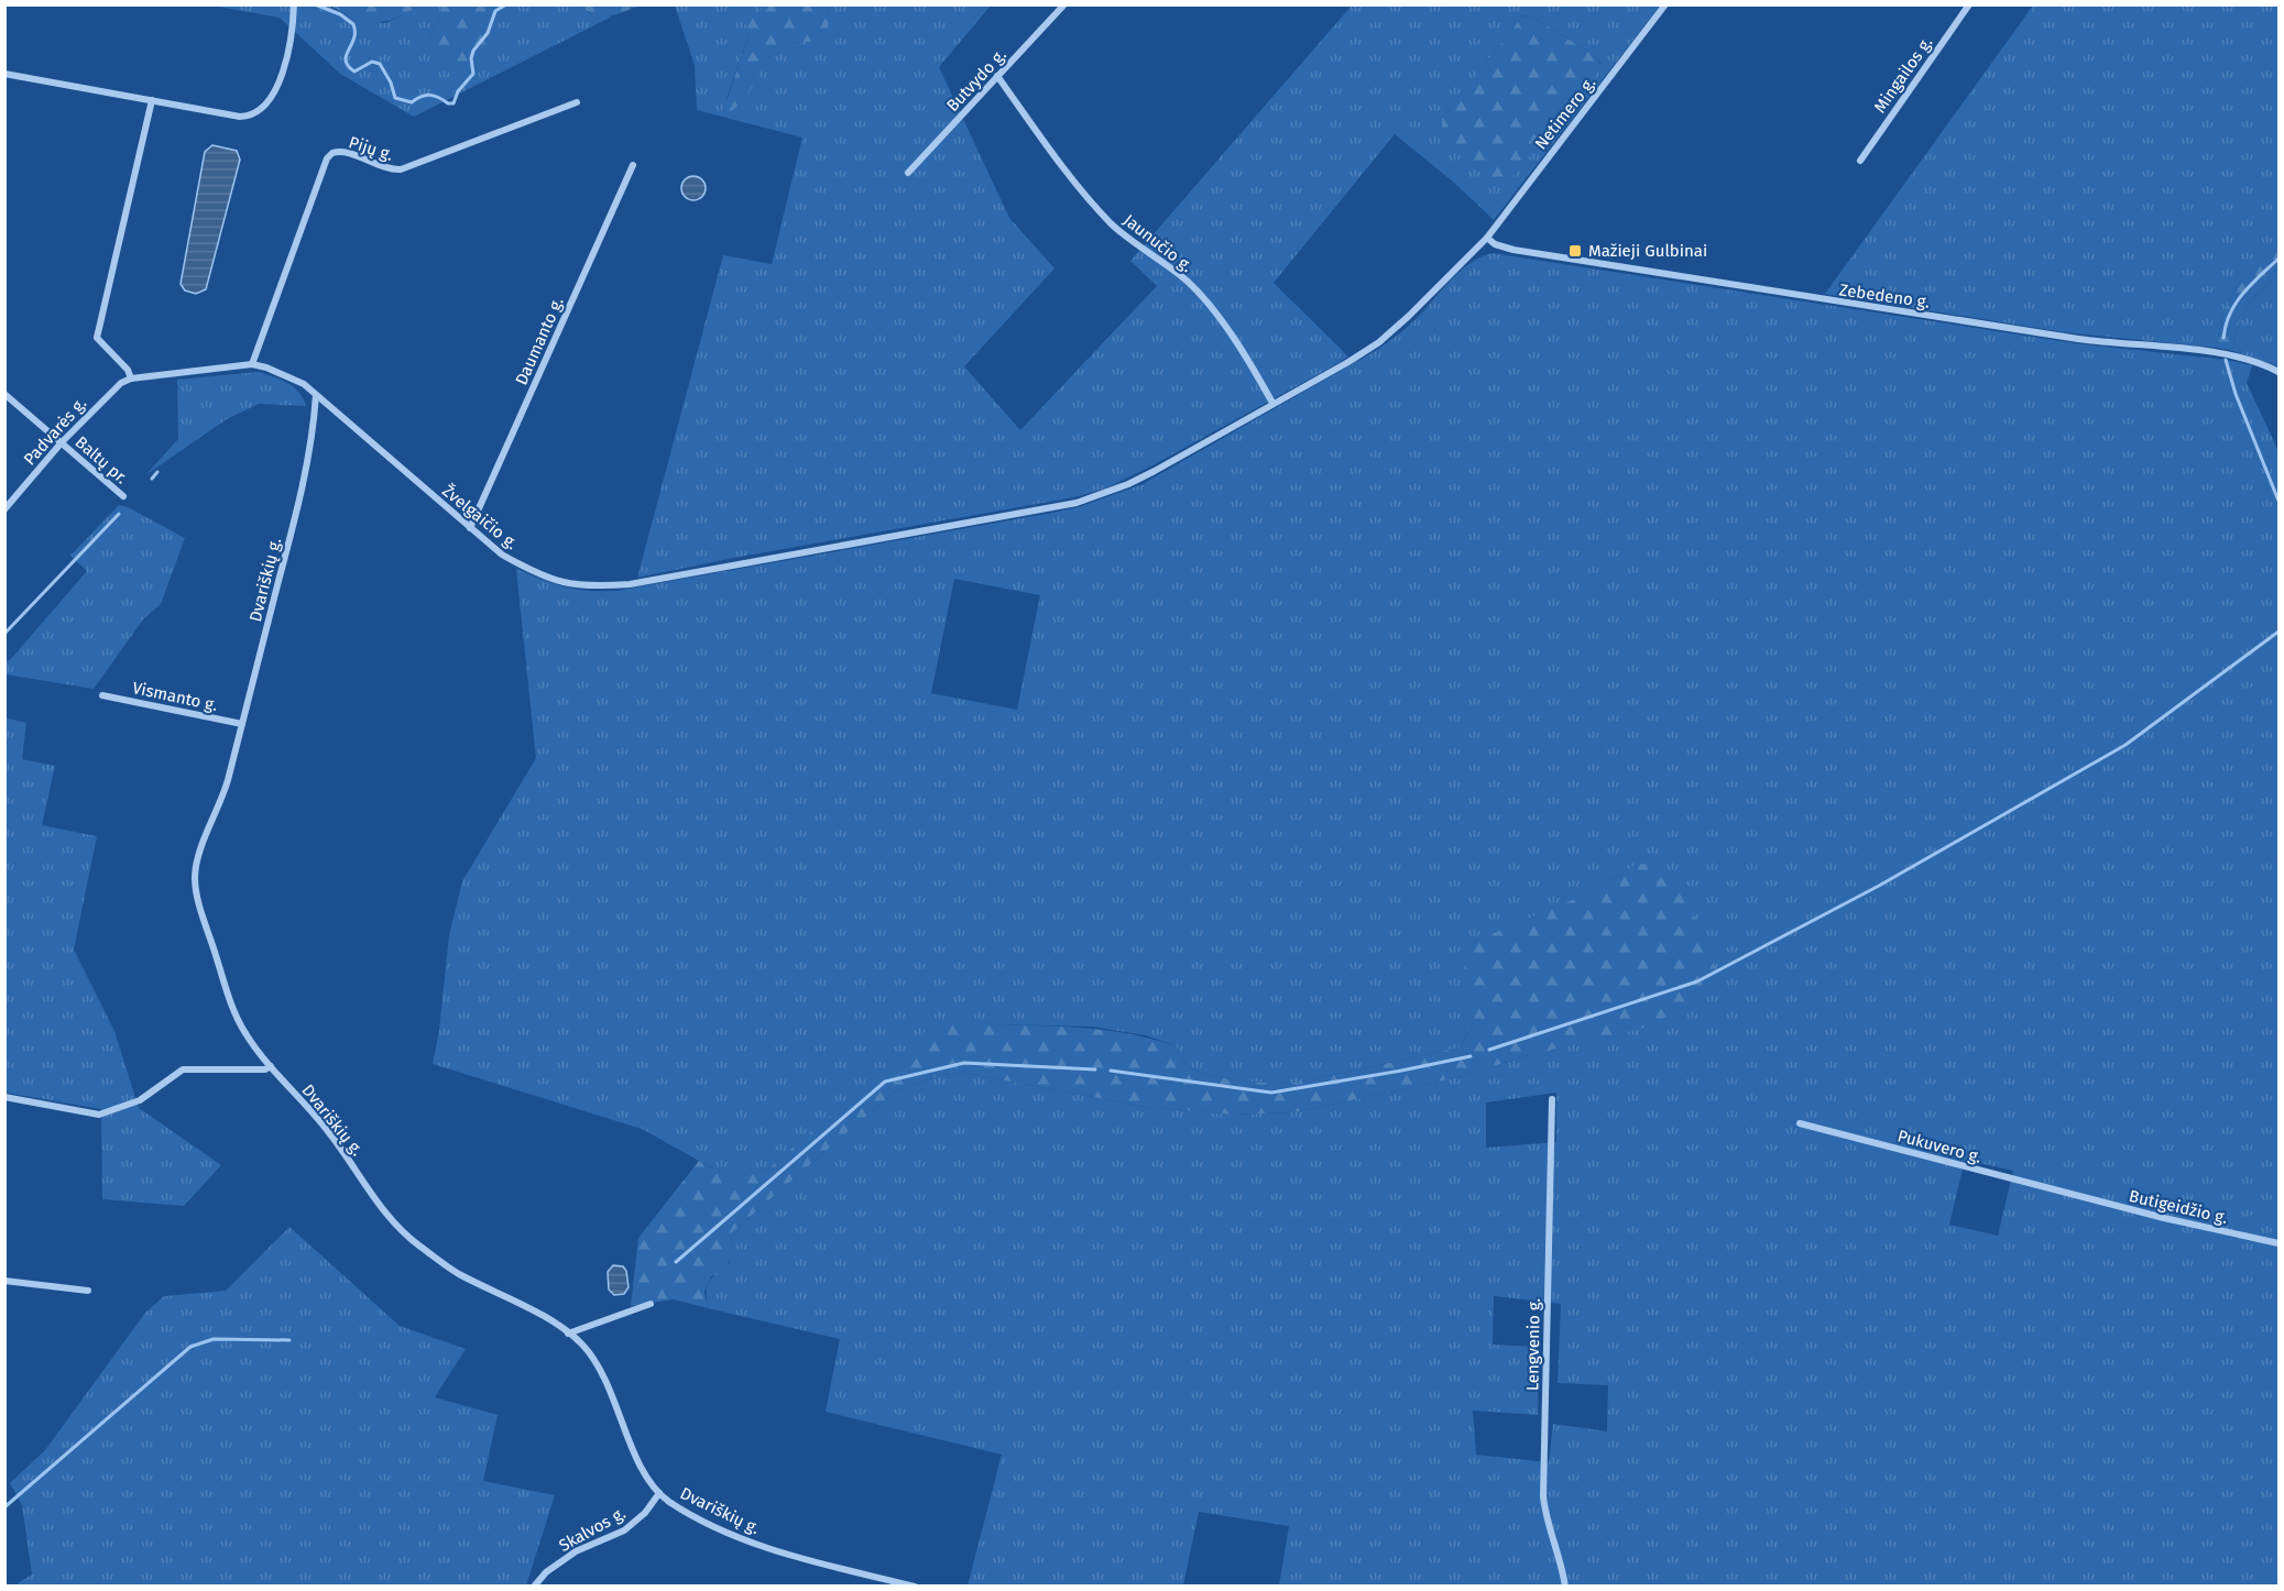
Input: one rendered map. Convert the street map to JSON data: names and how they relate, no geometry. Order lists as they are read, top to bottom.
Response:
{
  "streets": {
    "street": [
      "Mingailos g.",
      "Butvydo g.",
      "Netimero g.",
      "Pijų g.",
      "Jaunučio g.",
      "Zebedeno g.",
      "Daumanto g.",
      "Padvarės g.",
      "Baltų pr.",
      "Žvelgaičio g.",
      "Dvariškių g.",
      "Vismanto g.",
      "Pukuvero g.",
      "Butigeidžio g.",
      "Lengvenio g.",
      "Skalvos g."
    ]
  },
  "crossings": [
    ["Butvydo g.", "Jaunučio g."],
    ["Netimero g.", "Jaunučio g."],
    ["Netimero g.", "Zebedeno g."],
    ["Netimero g.", "Žvelgaičio g."],
    ["Pijų g.", "Žvelgaičio g."],
    ["Jaunučio g.", "Žvelgaičio g."],
    ["Daumanto g.", "Žvelgaičio g."],
    ["Padvarės g.", "Baltų pr."],
    ["Žvelgaičio g.", "Dvariškių g."],
    ["Dvariškių g.", "Vismanto g."],
    ["Dvariškių g.", "Skalvos g."],
    ["Pukuvero g.", "Butigeidžio g."]
  ],
  "places": {
    "transit": ["Mažieji Gulbinai"]
  }
}
